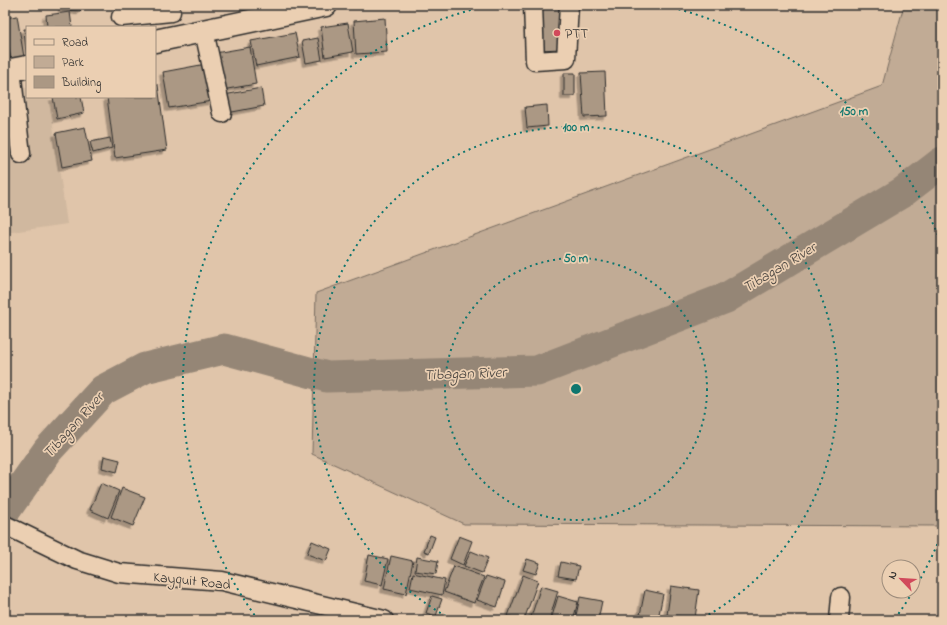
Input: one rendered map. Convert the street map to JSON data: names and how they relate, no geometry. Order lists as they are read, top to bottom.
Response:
{
  "streets": {
    "street": ["Kayquit Road"]
  },
  "water": ["Tibagan River"],
  "places": ["PTT"],
  "legend": ["Road", "Park", "Building"],
  "north": "top left",
  "rings": ["150 m", "100 m", "50 m"]
}
